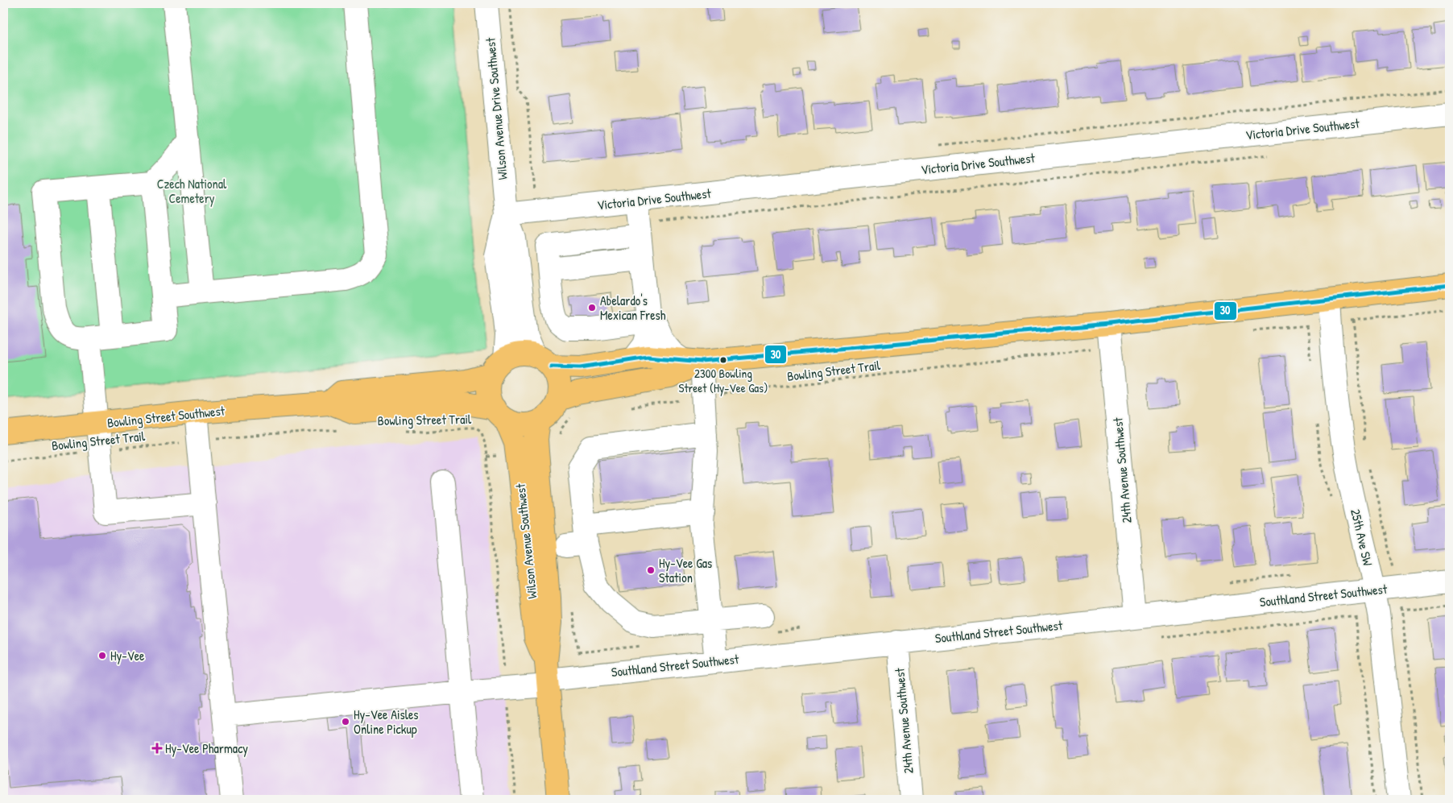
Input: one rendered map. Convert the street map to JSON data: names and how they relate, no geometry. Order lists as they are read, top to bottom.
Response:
{
  "streets": {
    "main road": ["Bowling Street Southwest", "Wilson Avenue Southwest"],
    "street": [
      "Wilson Avenue Drive Southwest",
      "Victoria Drive Southwest",
      "24th Avenue Southwest",
      "25th Ave SW",
      "Southland Street Southwest"
    ],
    "path": ["Bowling Street Trail"]
  },
  "crossings": [
    ["Wilson Avenue Drive Southwest", "Victoria Drive Southwest"],
    ["Wilson Avenue Drive Southwest", "Bowling Street Southwest"],
    ["Wilson Avenue Drive Southwest", "Wilson Avenue Southwest"],
    ["Bowling Street Trail", "Southland Street Southwest"],
    ["Bowling Street Southwest", "Wilson Avenue Southwest"],
    ["24th Avenue Southwest", "Southland Street Southwest"],
    ["25th Ave SW", "Southland Street Southwest"],
    ["Wilson Avenue Southwest", "Southland Street Southwest"]
  ],
  "parks": ["Czech National Cemetery"],
  "places": {
    "other": [
      "Abelardo's Mexican Fresh",
      "2300 Bowling Street (Hy-Vee Gas)",
      "Hy-Vee Gas Station",
      "Hy-Vee",
      "Hy-Vee Aisles Online Pickup"
    ],
    "health": ["Hy-Vee Pharmacy"]
  },
  "lines": ["transit line 30"]
}
